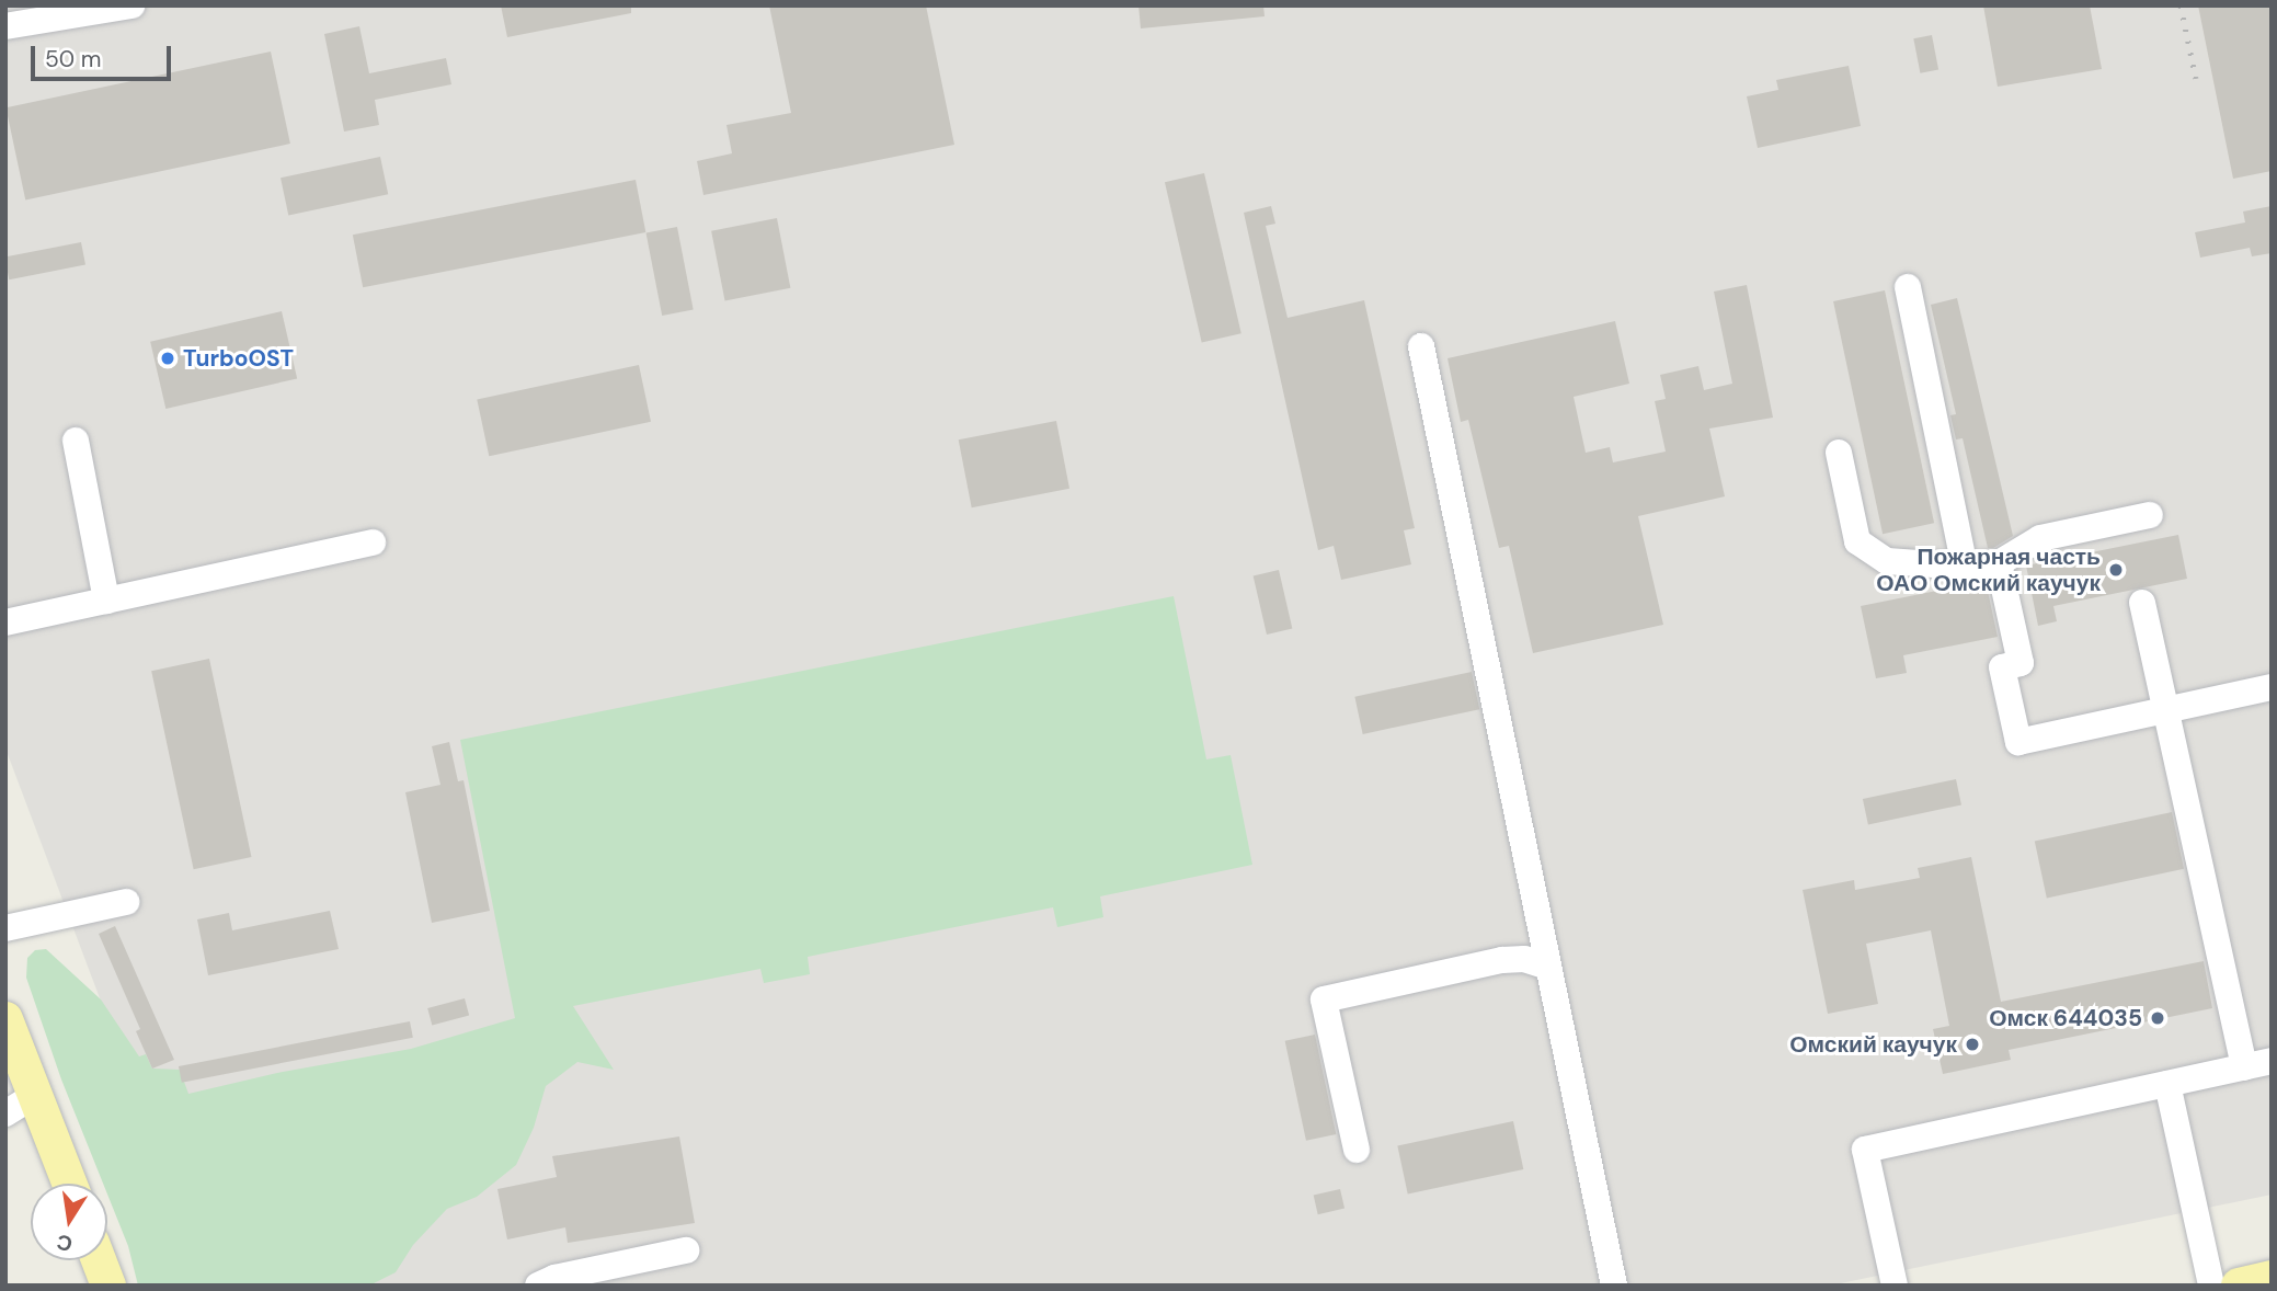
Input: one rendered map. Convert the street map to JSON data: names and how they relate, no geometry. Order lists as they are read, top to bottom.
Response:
{
  "places": [
    "TurboOST",
    "Пожарная часть ОАО Омский каучук",
    "Омск 644035",
    "Омский каучук"
  ],
  "scale_bar": "50 m",
  "north": "bottom"
}
